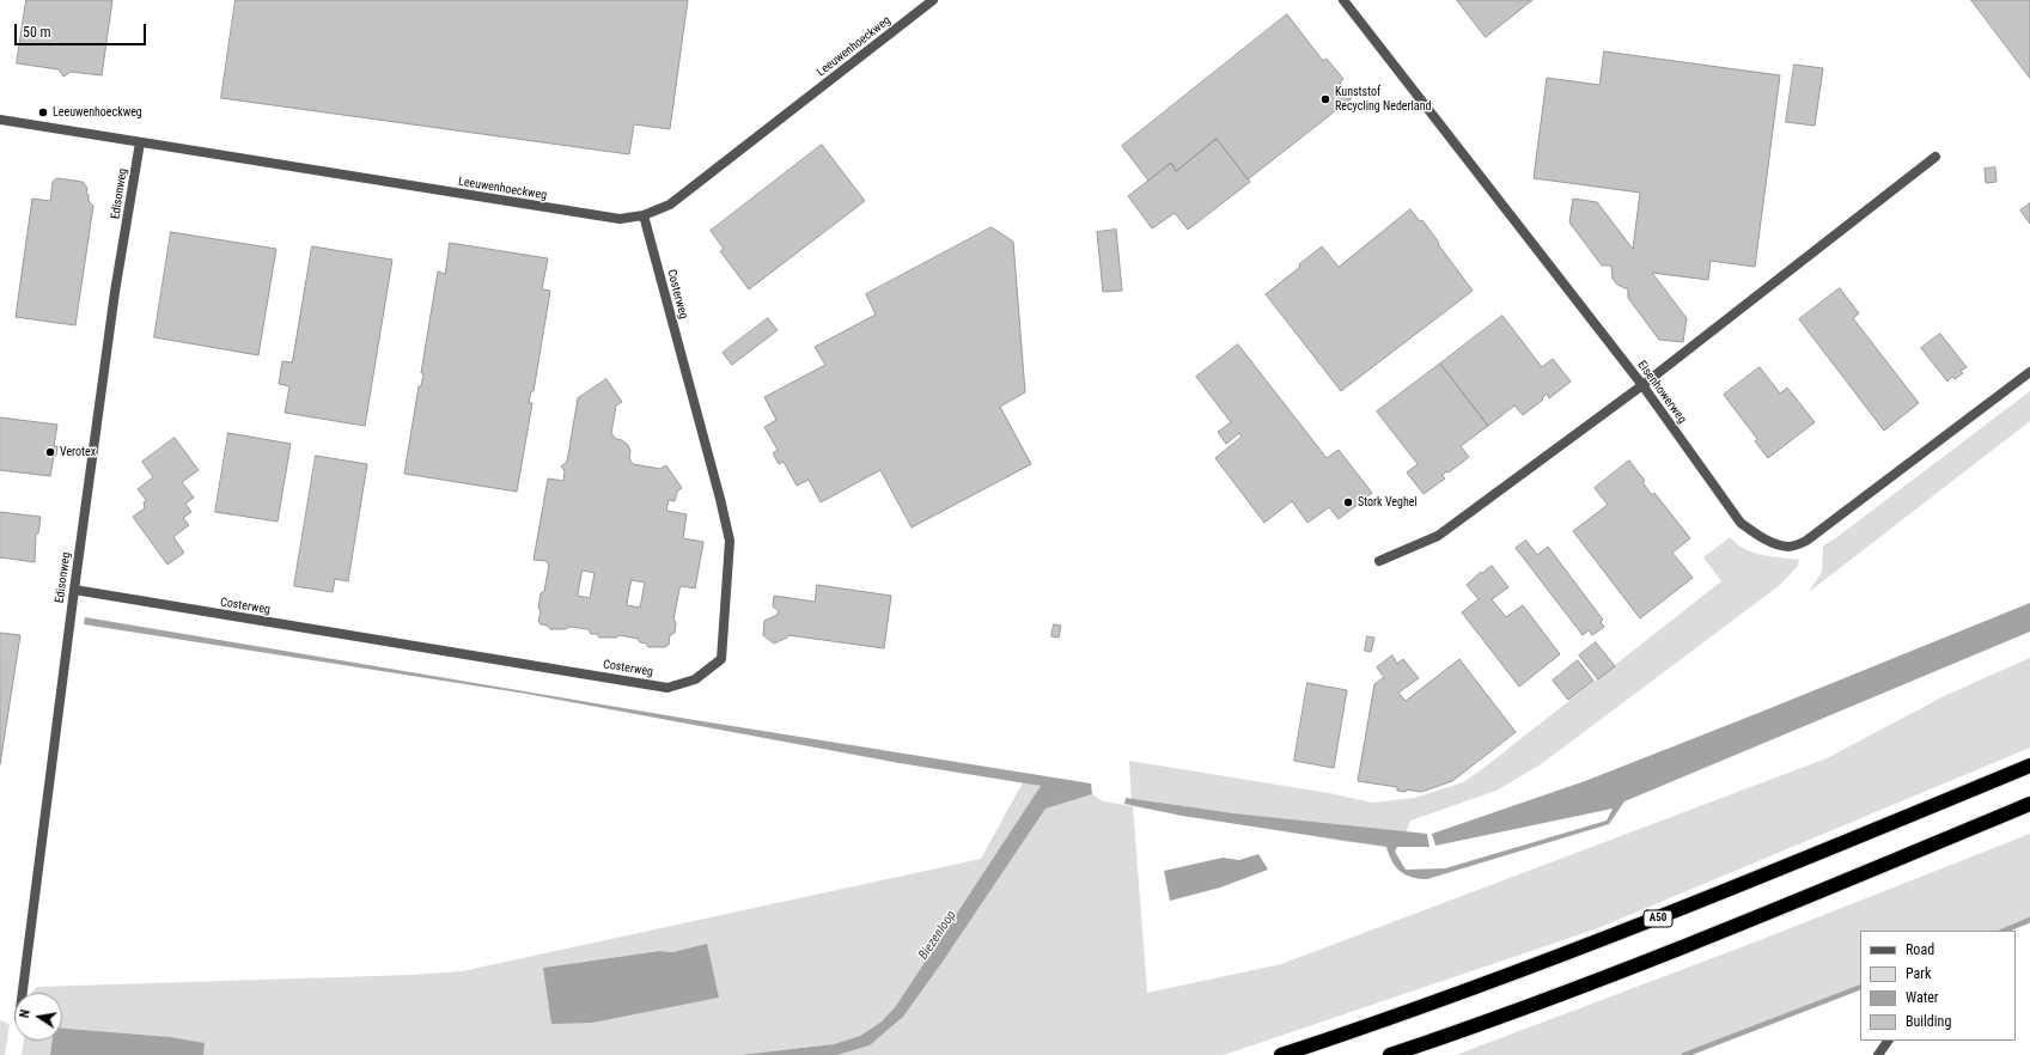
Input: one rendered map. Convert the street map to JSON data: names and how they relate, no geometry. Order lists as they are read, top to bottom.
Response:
{
  "streets": {
    "highway": ["A50"],
    "street": [
      "Leeuwenhoeckweg",
      "Edisonweg",
      "Costerweg",
      "Eisenhowerweg"
    ]
  },
  "crossings": [
    ["Leeuwenhoeckweg", "Edisonweg"],
    ["Leeuwenhoeckweg", "Costerweg"],
    ["Edisonweg", "Costerweg"]
  ],
  "water": ["Biezenloop"],
  "places": [
    "Kunststof Recycling Nederland",
    "Leeuwenhoeckweg",
    "Verotex",
    "Stork Veghel"
  ],
  "legend": [
    "Road",
    "Park",
    "Water",
    "Building"
  ],
  "scale_bar": "50 m",
  "north": "left"
}
